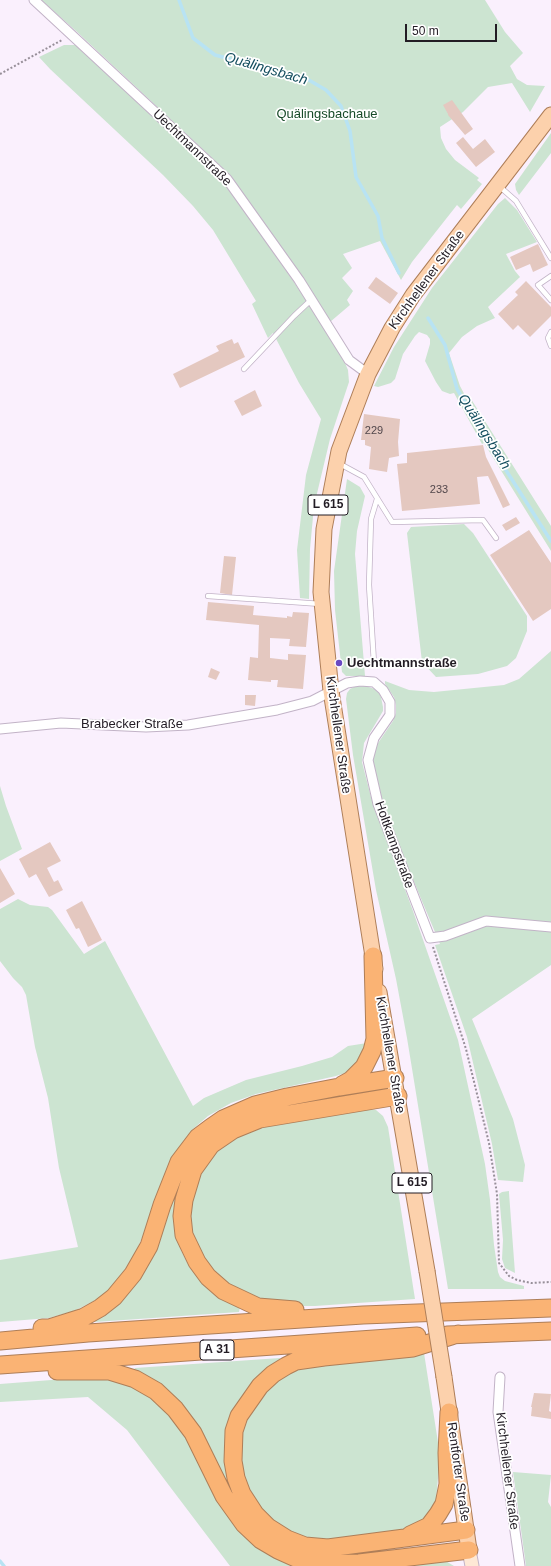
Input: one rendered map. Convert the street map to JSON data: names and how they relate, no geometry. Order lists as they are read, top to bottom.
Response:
{
  "streets": {
    "highway": ["A 31"],
    "main road": ["Kirchhellener Straße", "L 615", "Rentforter Straße"],
    "street": ["Uechtmannstraße", "Brabecker Straße", "Holtkampstraße"]
  },
  "crossings": [
    ["Uechtmannstraße", "Kirchhellener Straße"],
    ["Kirchhellener Straße", "Brabecker Straße"],
    ["Kirchhellener Straße", "Holtkampstraße"],
    ["Kirchhellener Straße", "Rentforter Straße"],
    ["Brabecker Straße", "Holtkampstraße"]
  ],
  "water": ["Quälingsbach"],
  "parks": ["Quälingsbachaue"],
  "places": ["Uechtmannstraße"],
  "house_numbers": ["229", "233"],
  "scale_bar": "50 m"
}
